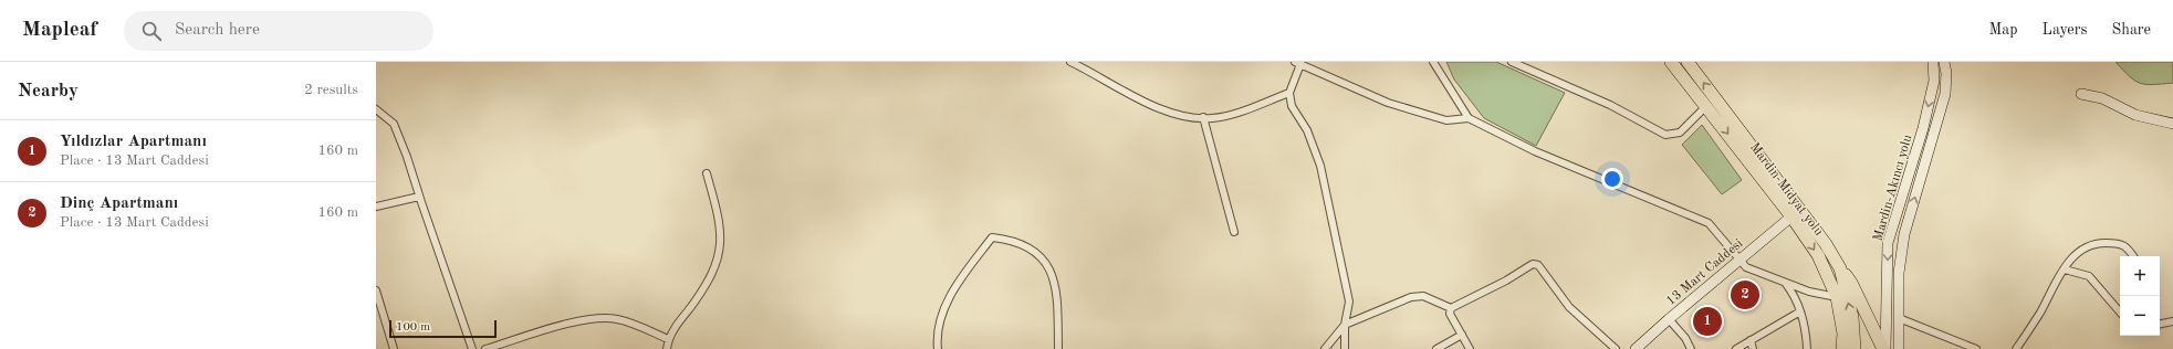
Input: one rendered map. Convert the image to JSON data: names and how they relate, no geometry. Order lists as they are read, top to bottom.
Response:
{
  "streets": {
    "highway": ["Mardin-Midyat yolu"],
    "main road": ["Mardin-Akıncı yolu", "13 Mart Caddesi"]
  },
  "crossings": [
    ["Mardin-Midyat yolu", "13 Mart Caddesi"]
  ],
  "scale_bar": "100 m",
  "page": {
    "header": "Mapleaf",
    "search": "Search here",
    "nav": ["Map", "Layers", "Share"],
    "heading": ["Nearby", "2 results"],
    "list": [
      {
        "mark": "1",
        "name": "Yıldızlar Apartmanı",
        "note": "Place · 13 Mart Caddesi",
        "value": "160 m"
      },
      {
        "mark": "2",
        "name": "Dinç Apartmanı",
        "note": "Place · 13 Mart Caddesi",
        "value": "160 m"
      }
    ],
    "map_buttons": ["+", "−"],
    "pins": ["2", "1"],
    "scale": "100 m"
  }
}
